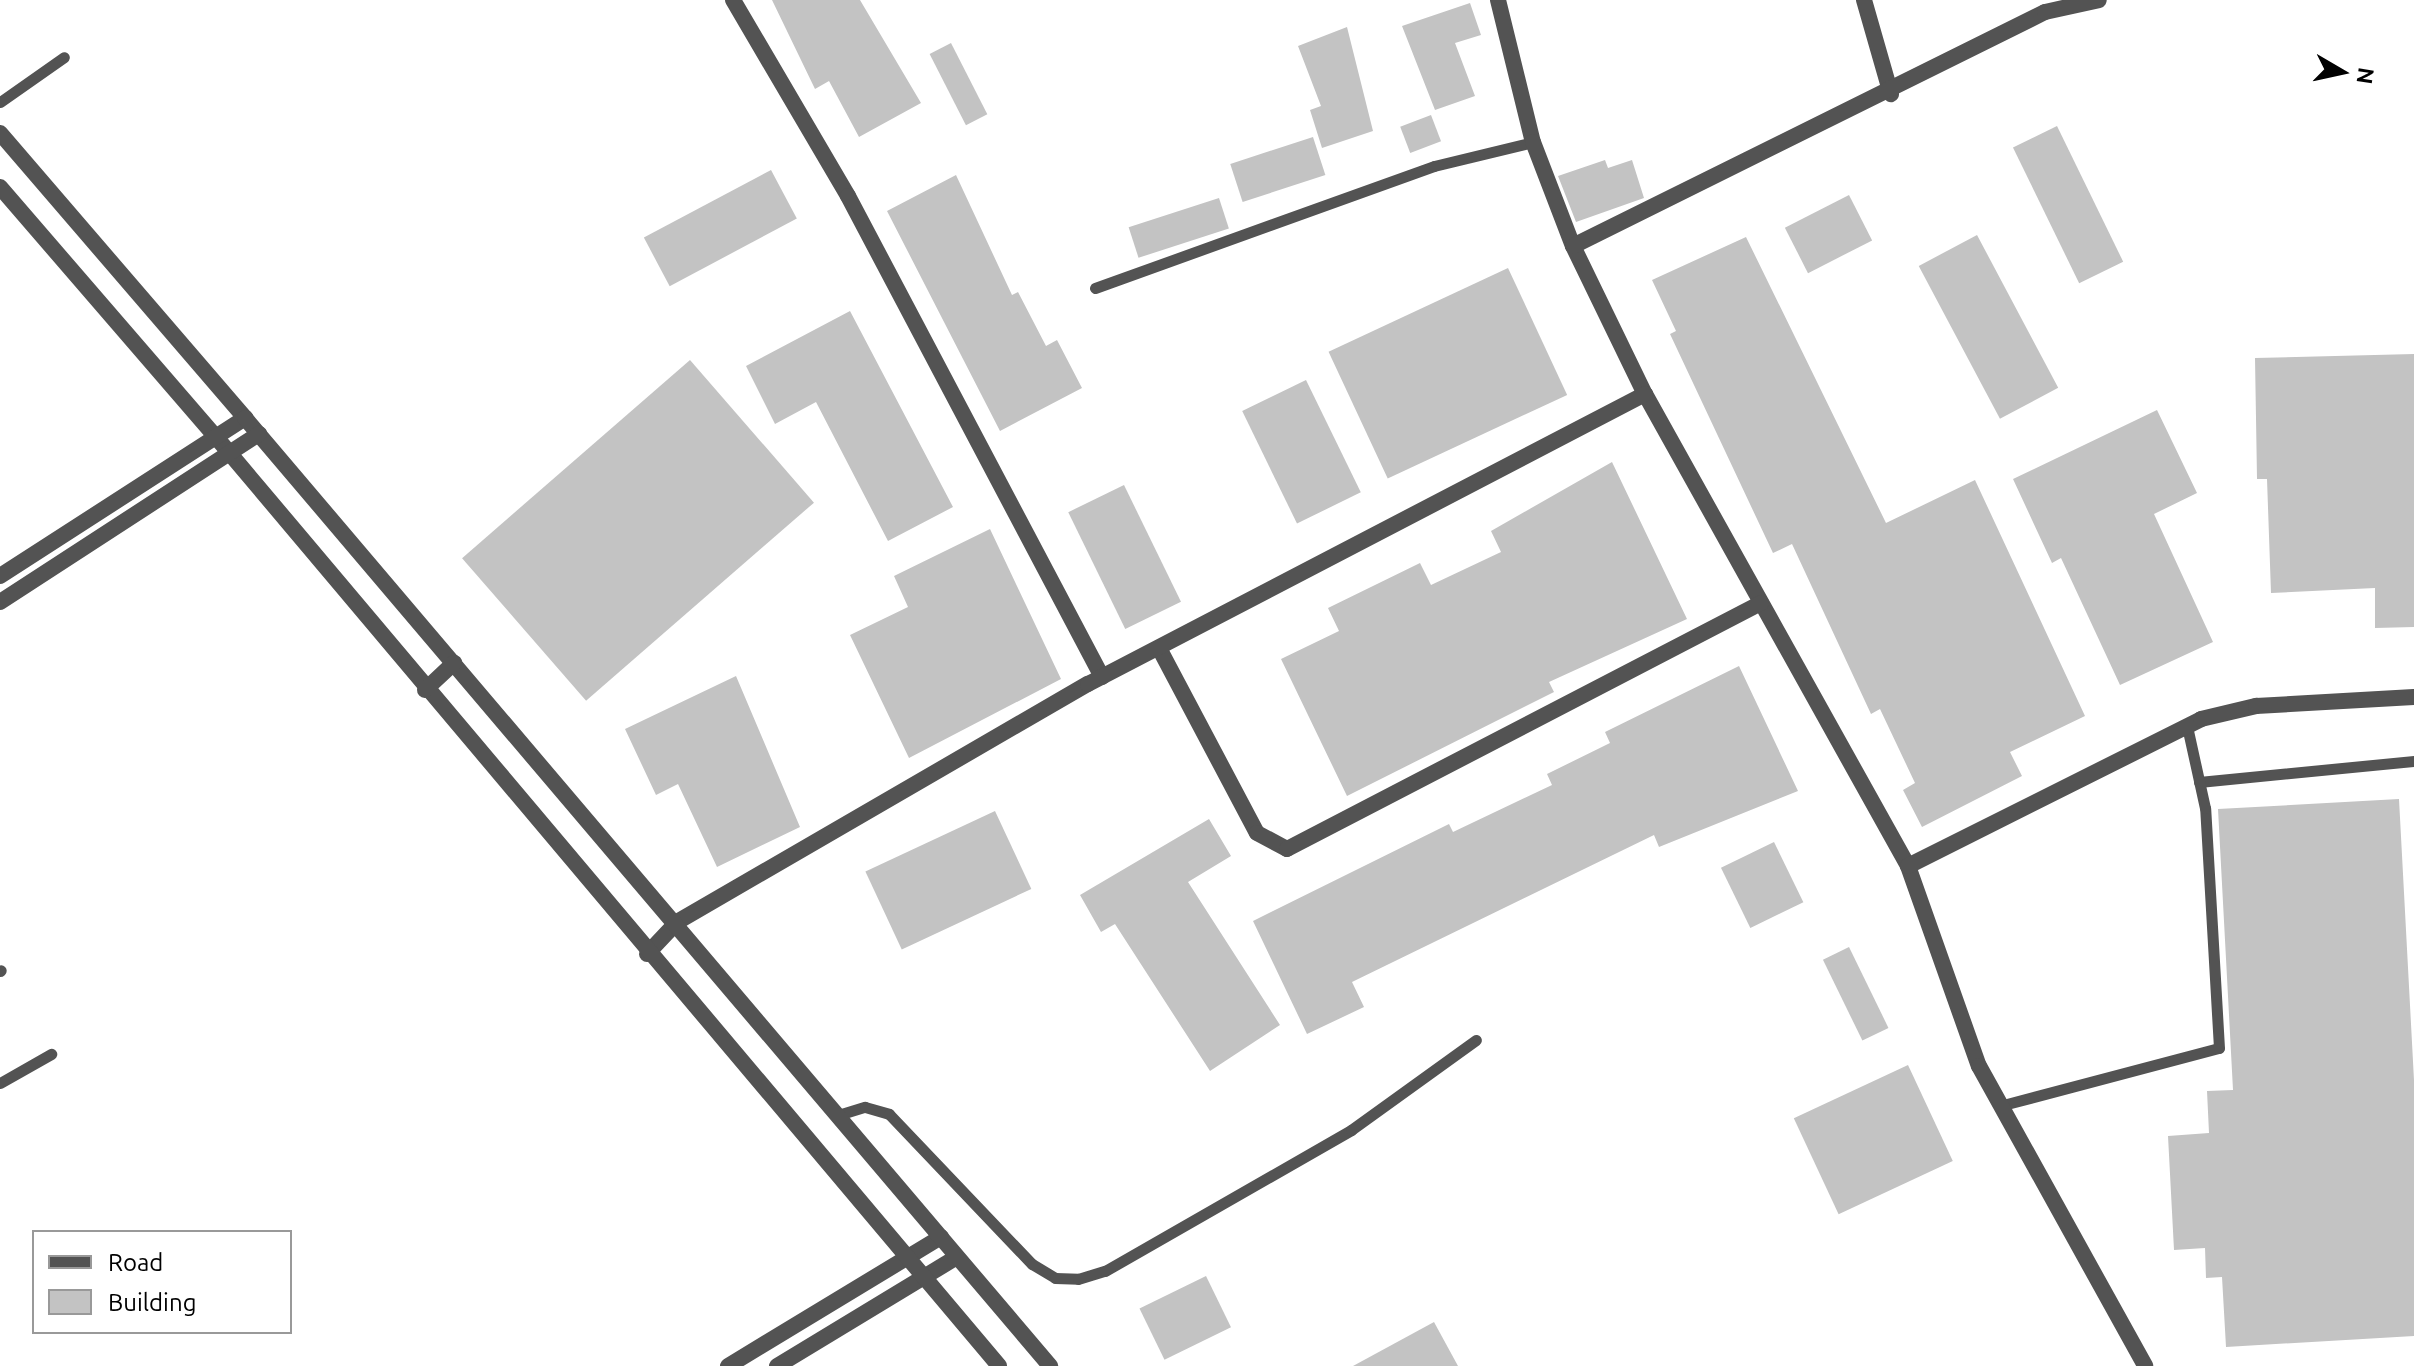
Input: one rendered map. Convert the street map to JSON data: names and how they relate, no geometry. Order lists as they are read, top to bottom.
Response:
{
  "legend": ["Road", "Building"],
  "north": "right"
}
